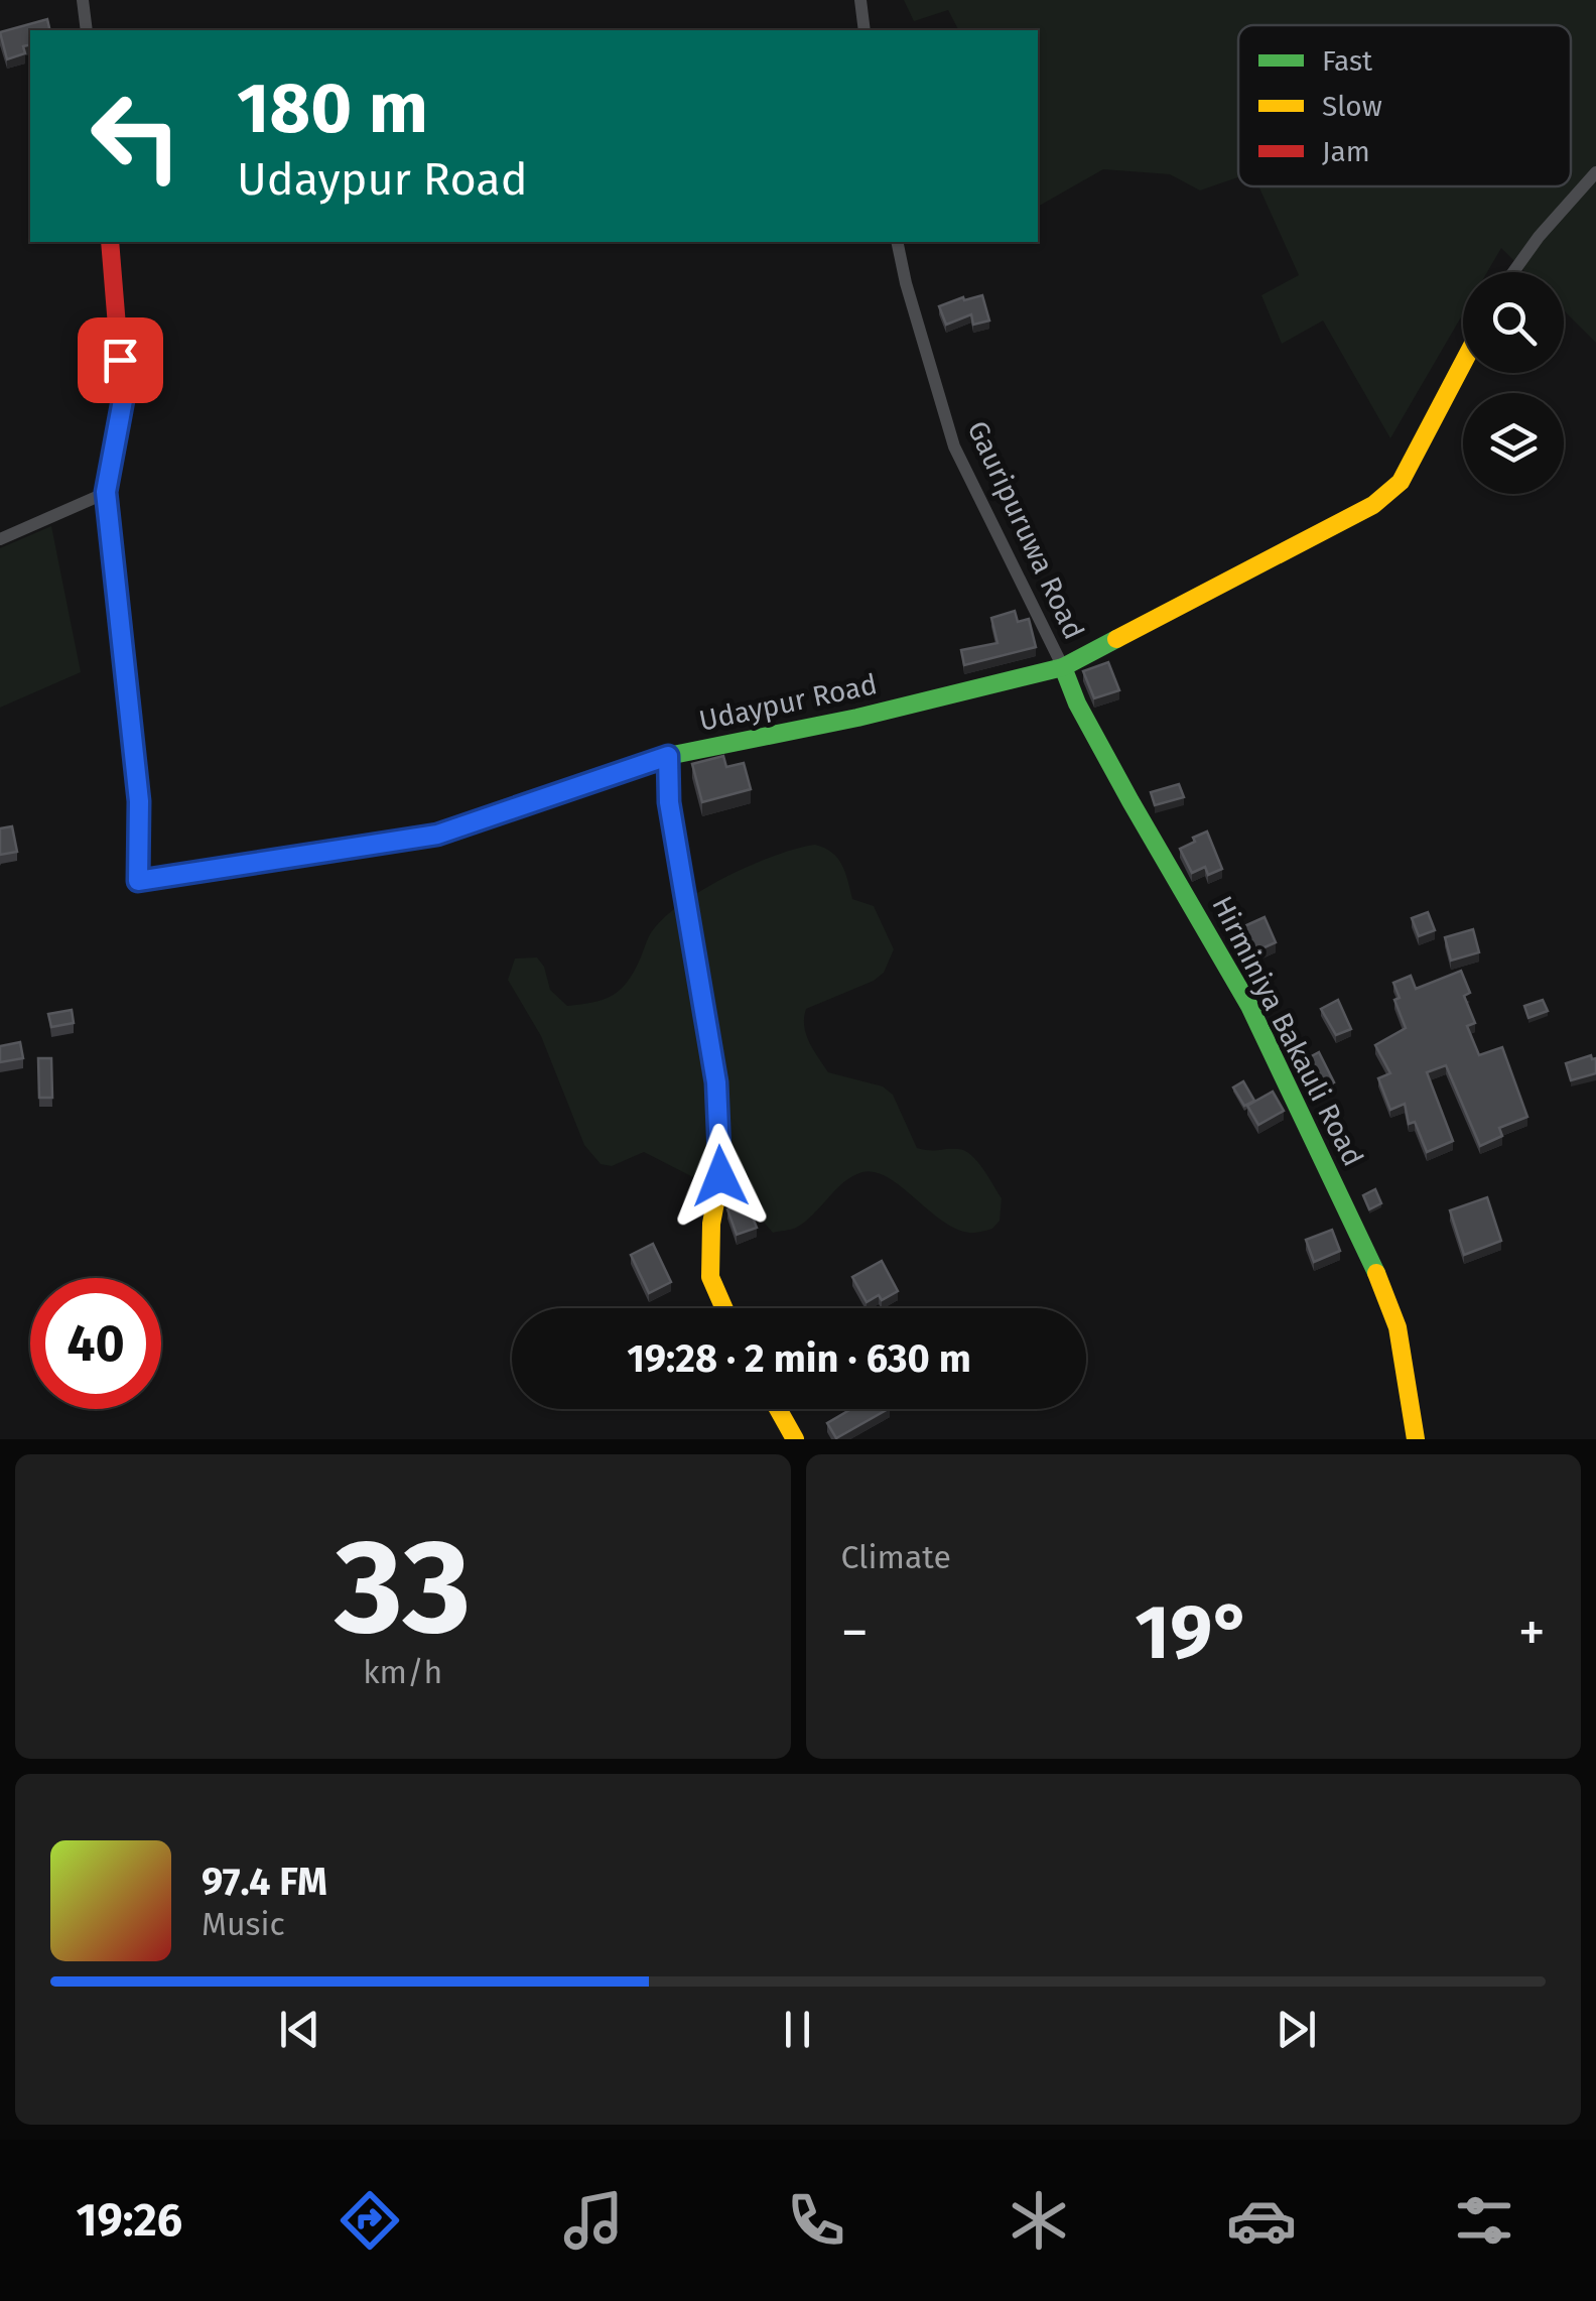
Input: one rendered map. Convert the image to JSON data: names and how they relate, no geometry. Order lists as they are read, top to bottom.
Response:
{
  "streets": {
    "street": ["Gauripuruwa Road", "Udaypur Road", "Hirminiya Bakauli Road"]
  },
  "crossings": [
    ["Gauripuruwa Road", "Udaypur Road"],
    ["Gauripuruwa Road", "Hirminiya Bakauli Road"],
    ["Udaypur Road", "Hirminiya Bakauli Road"]
  ],
  "legend": ["Fast", "Slow", "Jam"],
  "page": {
    "turn": ["180 m", "Udaypur Road"],
    "limit": "40",
    "trip": "19:28 · 2 min · 630 m",
    "tile": [
      ["33", "km/h"],
      "Climate"
    ],
    "heat": ["−", "19°", "+"],
    "song": ["97.4 FM", "Music"],
    "tabs": "19:26"
  }
}
